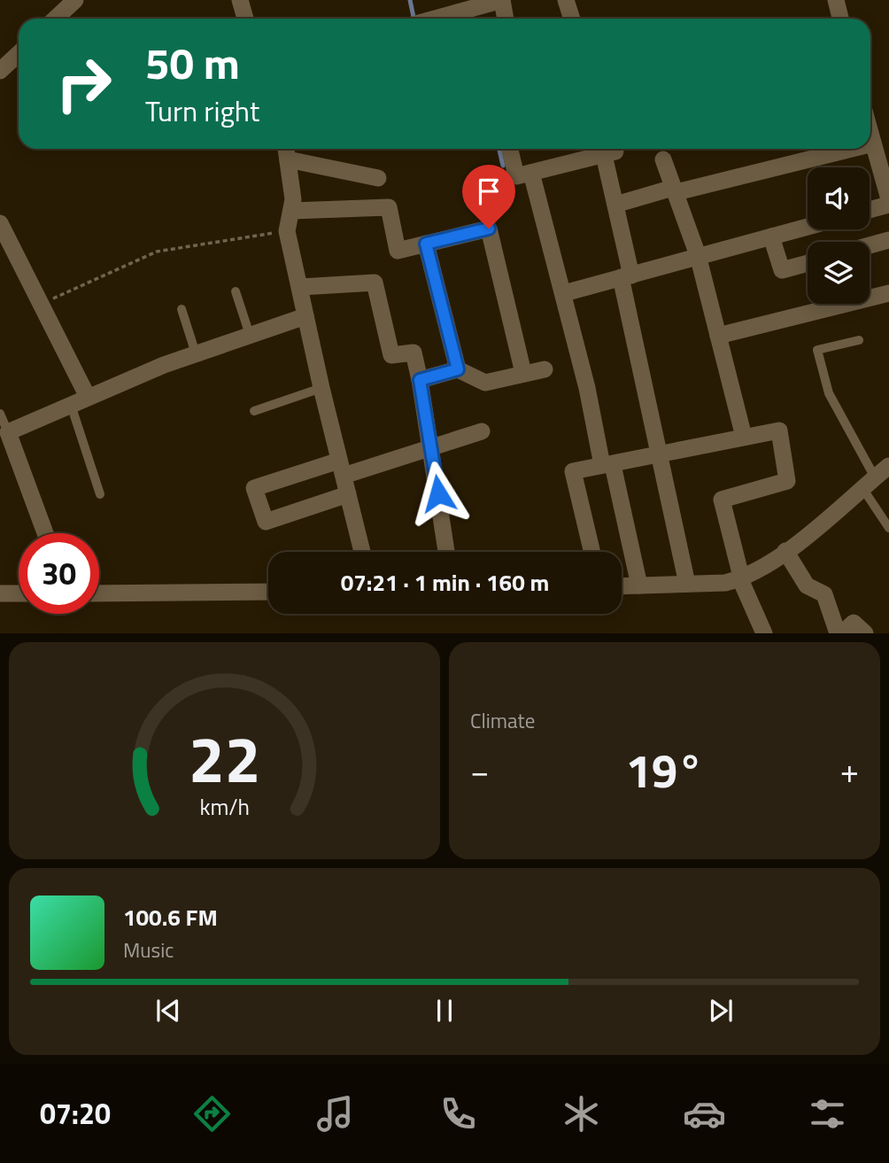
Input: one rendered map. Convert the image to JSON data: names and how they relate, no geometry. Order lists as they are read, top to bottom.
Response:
{
  "page": {
    "turn": ["50 m", "Turn right"],
    "limit": "30",
    "trip": "07:21 · 1 min · 160 m",
    "tile": "Climate",
    "heat": ["−", "19°", "+"],
    "song": ["100.6 FM", "Music"],
    "tabs": "07:20",
    "gauge": ["22", "km/h"]
  }
}
